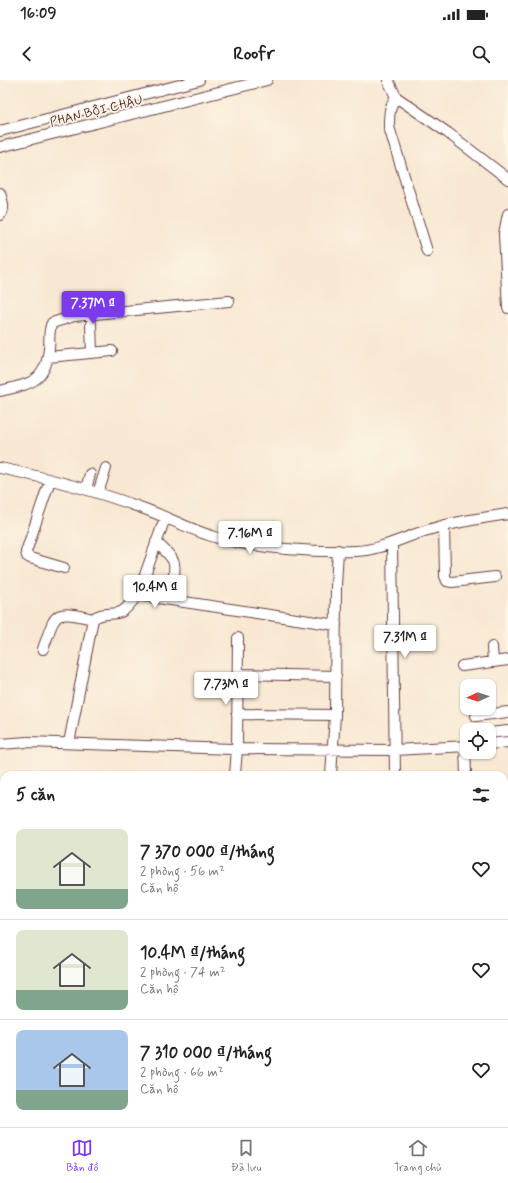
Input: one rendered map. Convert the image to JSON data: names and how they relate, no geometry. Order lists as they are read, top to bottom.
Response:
{
  "streets": {
    "street": ["PHAN BỘI CHÂU"]
  },
  "north": "left",
  "page": {
    "status": "16:09",
    "header": "Roofr",
    "price": [
      "7.37M ₫",
      "7.16M ₫",
      "10.4M ₫",
      "7.31M ₫",
      "7.73M ₫"
    ],
    "heading": "5 căn",
    "list": [
      {
        "name": "7 370 000 ₫/tháng",
        "note": "2 phòng · 56 m² · Căn hộ"
      },
      {
        "name": "10.4M ₫/tháng",
        "note": "2 phòng · 74 m² · Căn hộ"
      },
      {
        "name": "7 310 000 ₫/tháng",
        "note": "2 phòng · 66 m² · Căn hộ"
      }
    ],
    "tabs": ["Bản đồ", "Đã lưu", "Trang chủ"]
  }
}
